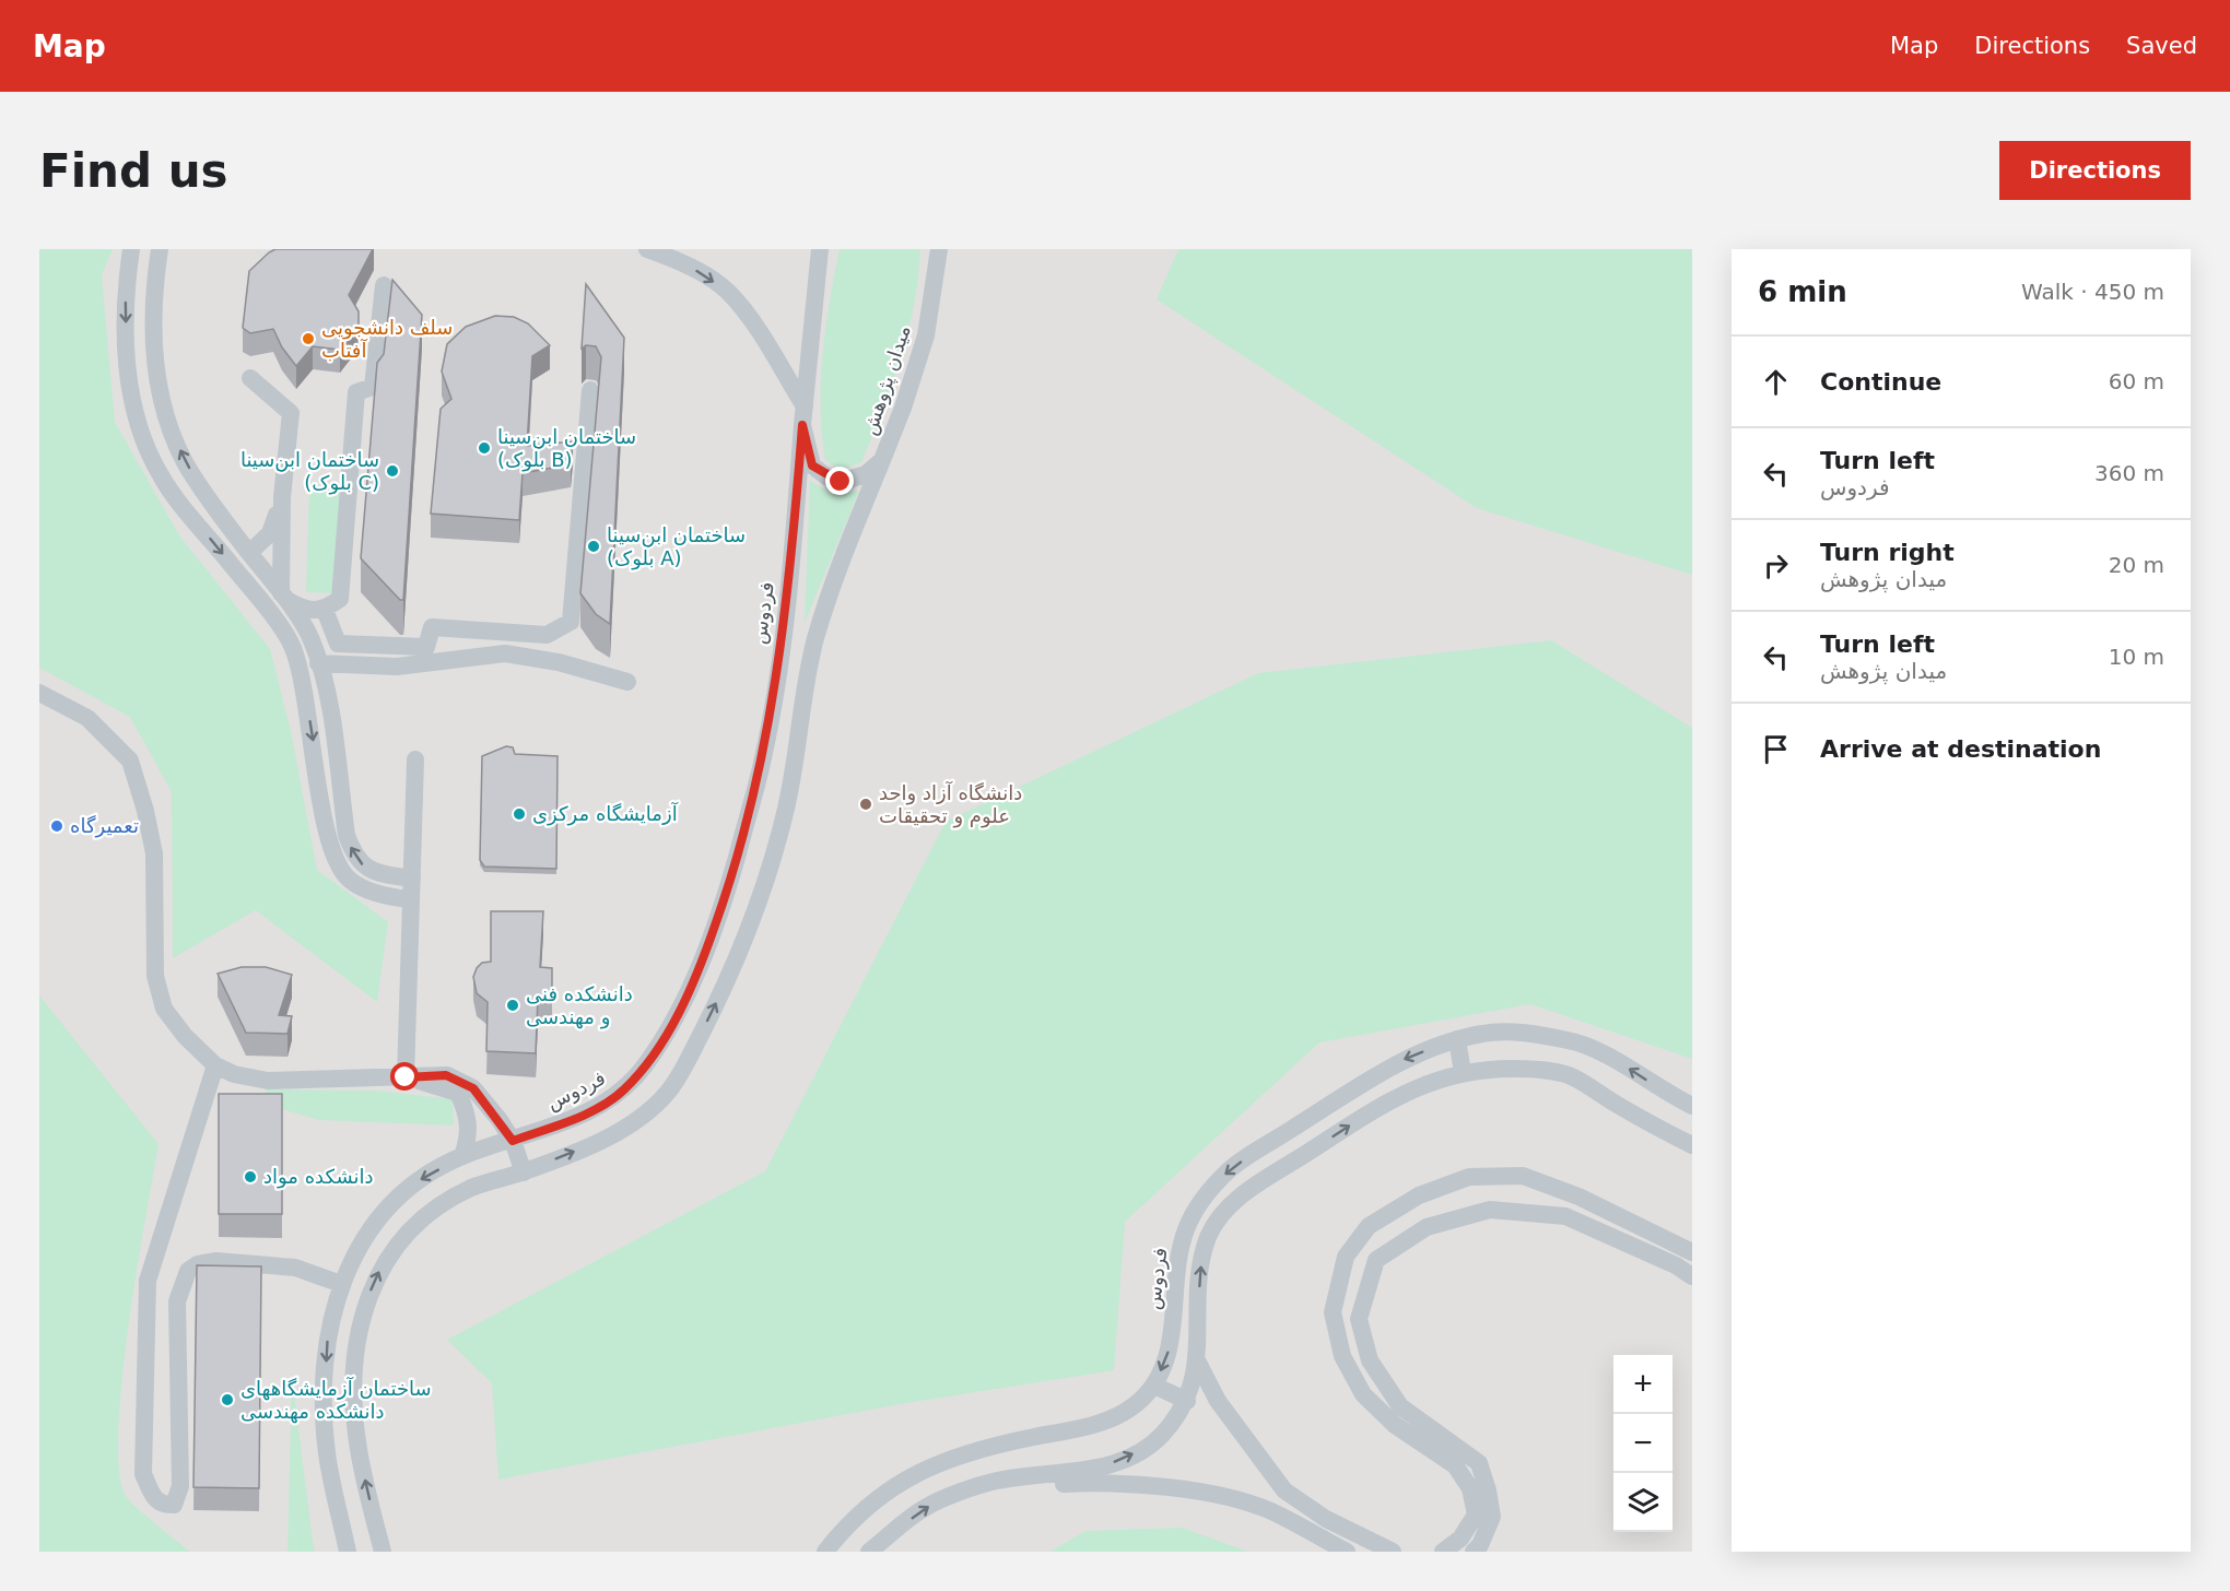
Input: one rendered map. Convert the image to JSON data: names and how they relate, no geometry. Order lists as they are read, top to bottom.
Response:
{
  "streets": {
    "lane": ["میدان پژوهش", "فردوس"]
  },
  "crossings": [
    ["میدان پژوهش", "فردوس"]
  ],
  "places": [
    "سلف دانشجویی آفتاب",
    "ساختمان ابن‌سینا (بلوک B)",
    "ساختمان ابن‌سینا (بلوک C)",
    "ساختمان ابن‌سینا (بلوک A)",
    "دانشگاه آزاد واحد علوم و تحقیقات",
    "آزمایشگاه مرکزی",
    "تعمیرگاه",
    "دانشکده فنی و مهندسی",
    "دانشکده مواد",
    "ساختمان آزمایشگاههای دانشکده مهندسی"
  ],
  "page": {
    "header": "Map",
    "nav": ["Map", "Directions", "Saved"],
    "buttons": "Directions",
    "title": "Find us",
    "heading": ["6 min", "Walk · 450 m"],
    "list": [
      ["Continue", "60 m"],
      ["Turn left", "فردوس", "360 m"],
      ["Turn right", "میدان پژوهش", "20 m"],
      ["Turn left", "میدان پژوهش", "10 m"],
      "Arrive at destination"
    ],
    "map_buttons": ["+", "−"]
  }
}
